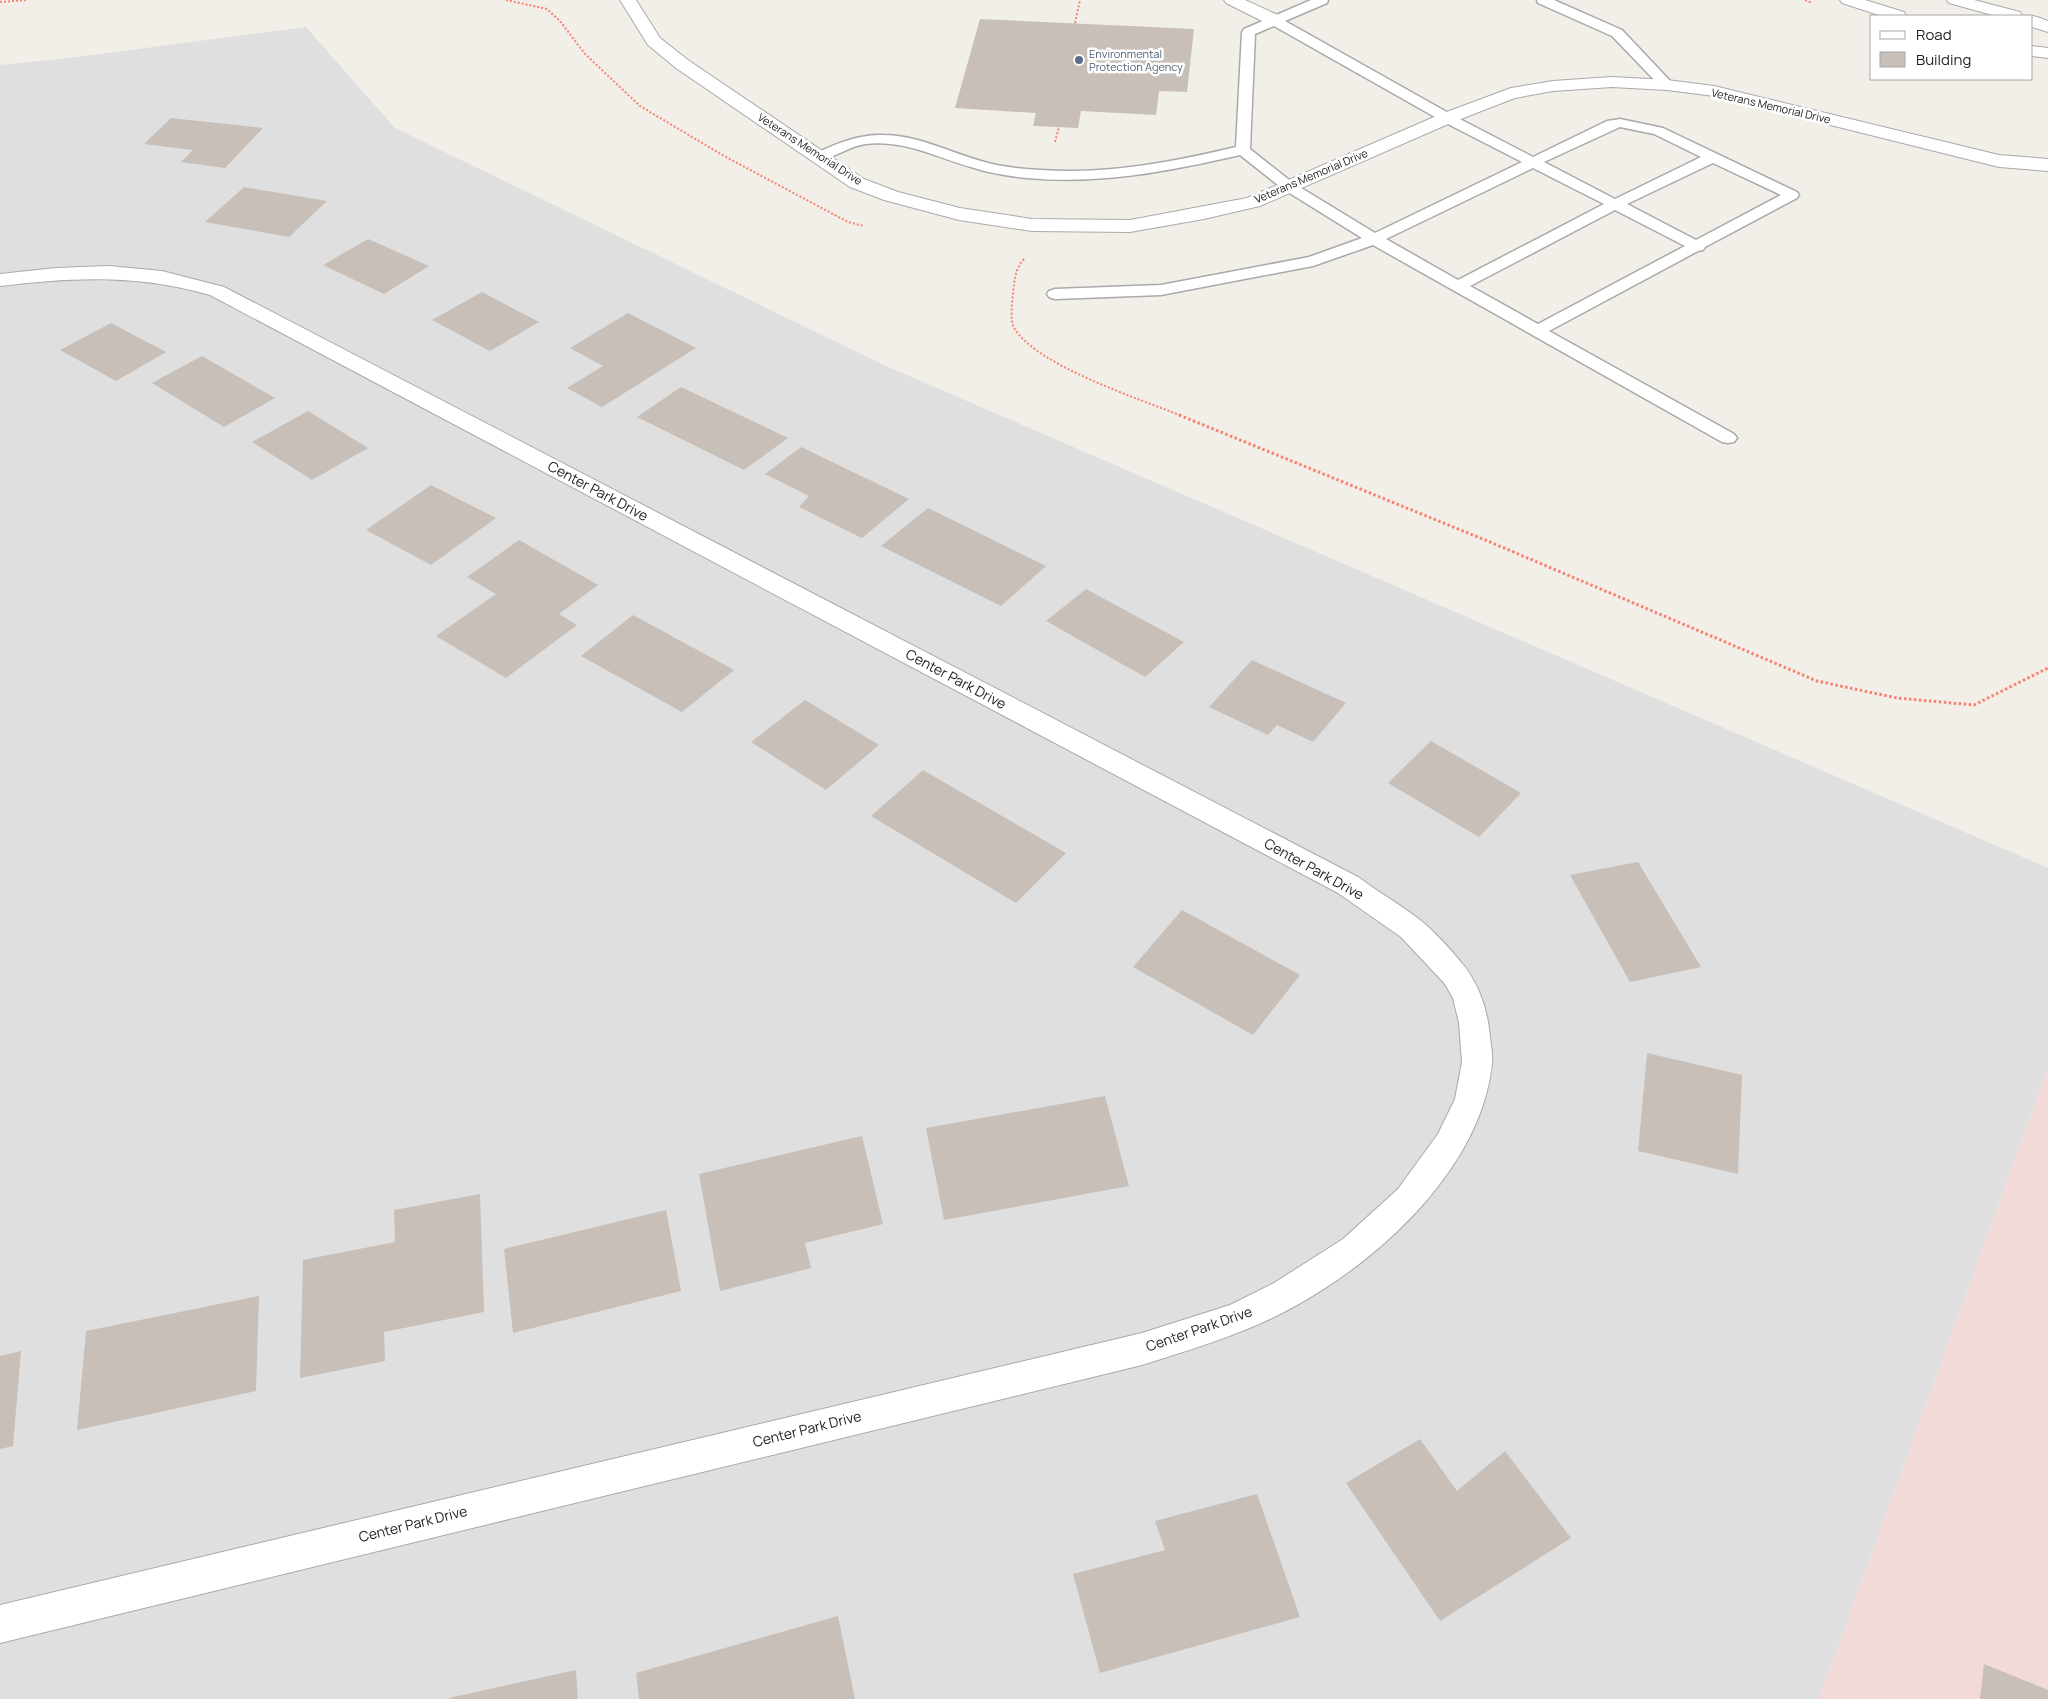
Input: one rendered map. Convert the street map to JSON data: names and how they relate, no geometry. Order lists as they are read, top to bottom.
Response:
{
  "streets": {
    "street": ["Veterans Memorial Drive", "Center Park Drive"]
  },
  "places": ["Environmental Protection Agency"],
  "legend": ["Road", "Building"]
}
